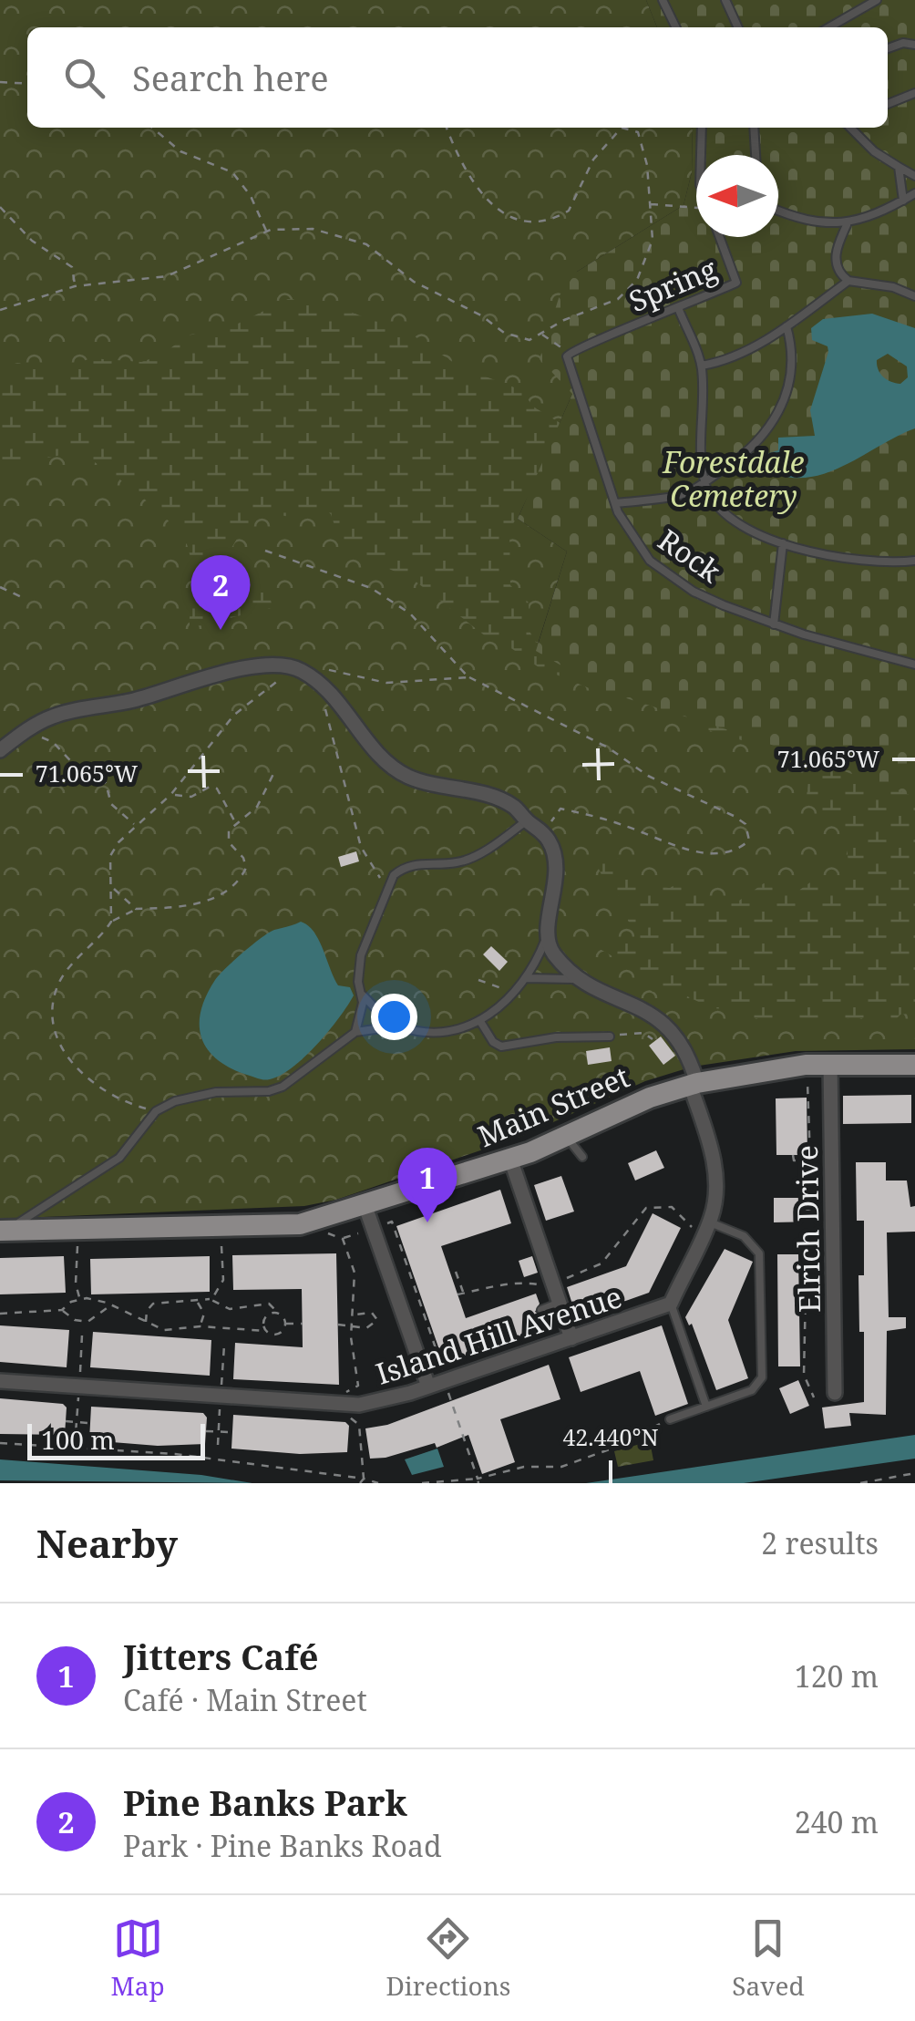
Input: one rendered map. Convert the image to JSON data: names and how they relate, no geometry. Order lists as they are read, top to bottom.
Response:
{
  "streets": {
    "main road": ["Main Street"],
    "street": ["Elrich Drive", "Island Hill Avenue"],
    "lane": ["Spring", "Rock"]
  },
  "crossings": [
    ["Spring", "Rock"],
    ["Main Street", "Elrich Drive"]
  ],
  "parks": ["Forestdale Cemetery"],
  "scale_bar": "100 m",
  "north": "left",
  "page": {
    "search": "Search here",
    "pins": ["2", "1"],
    "scale": "100 m",
    "heading": ["Nearby", "2 results"],
    "list": [
      {
        "mark": "1",
        "name": "Jitters Café",
        "note": "Café · Main Street",
        "value": "120 m"
      },
      {
        "mark": "2",
        "name": "Pine Banks Park",
        "note": "Park · Pine Banks Road",
        "value": "240 m"
      }
    ],
    "nav": ["Map", "Directions", "Saved"]
  },
  "coordinates": ["71.065°W", "42.440°N"]
}
